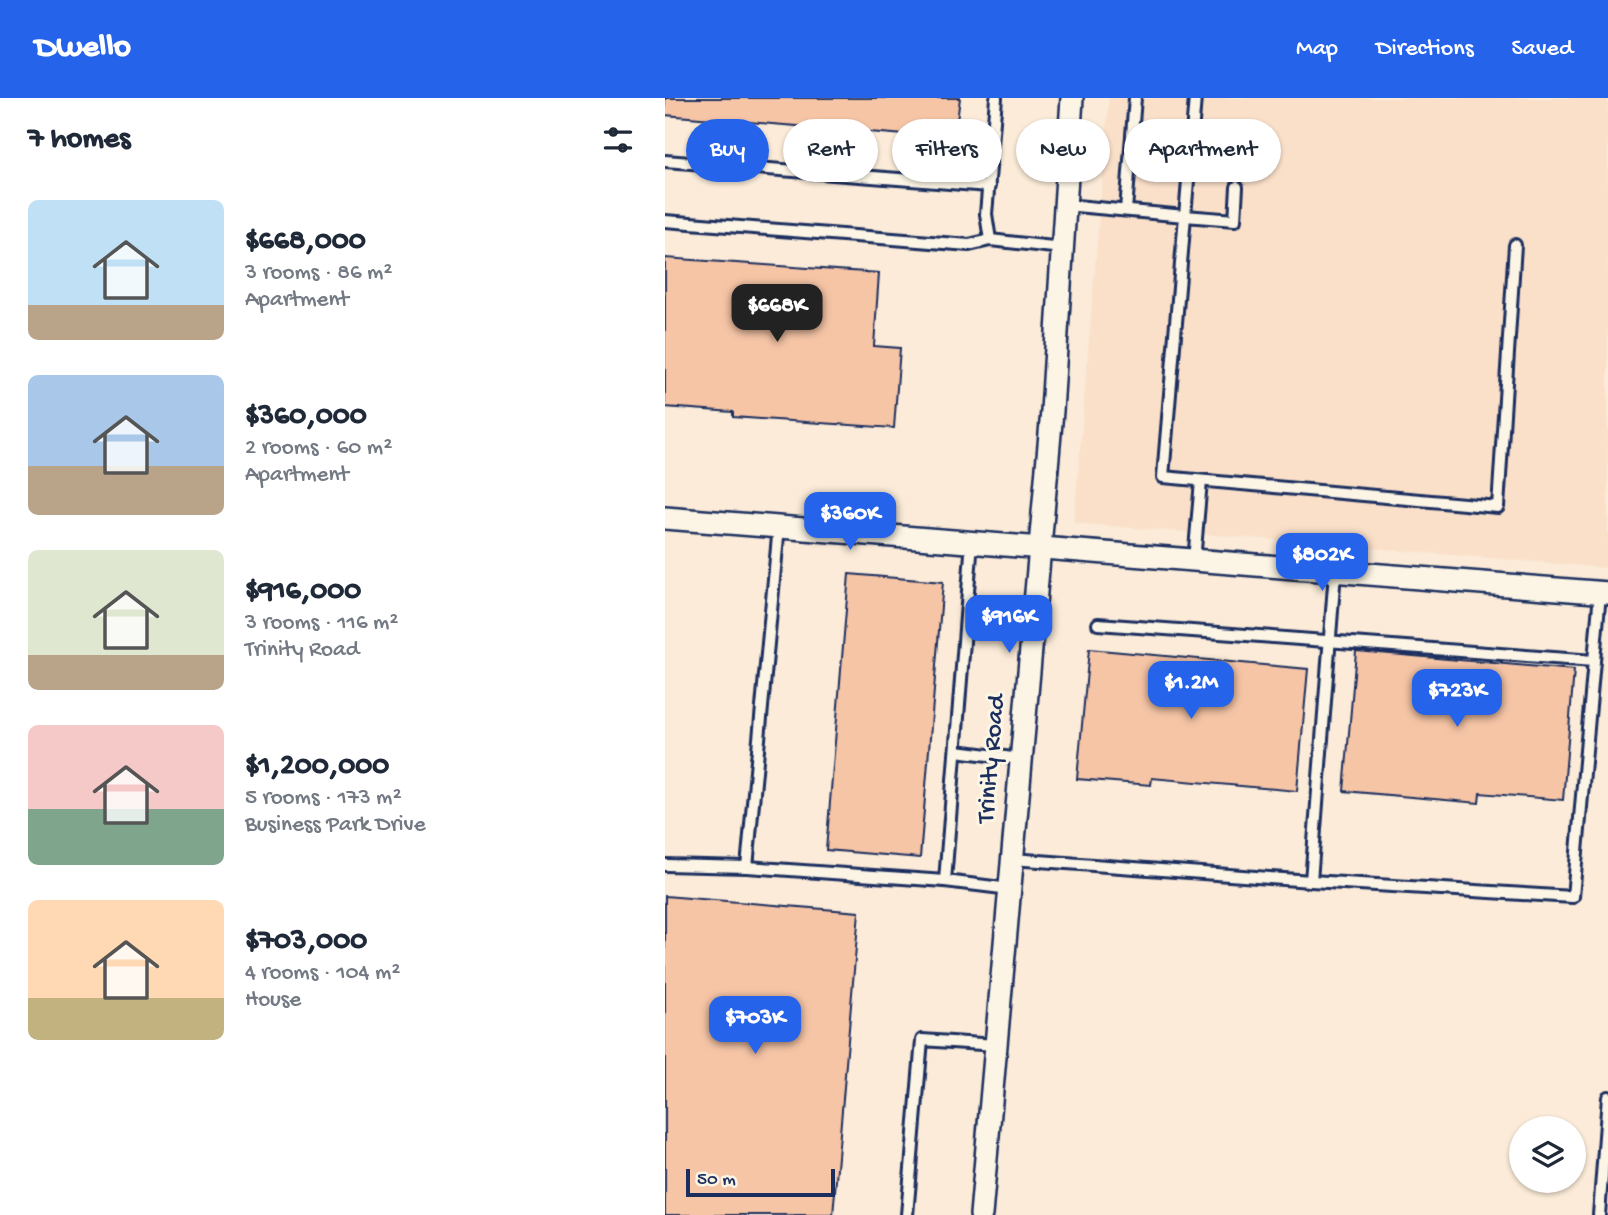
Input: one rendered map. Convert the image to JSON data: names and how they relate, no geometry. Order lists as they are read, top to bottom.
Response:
{
  "streets": {
    "street": ["Trinity Road"]
  },
  "scale_bar": "50 m",
  "page": {
    "header": "Dwello",
    "nav": ["Map", "Directions", "Saved"],
    "heading": "7 homes",
    "chip": [
      "Buy",
      "Rent",
      "Filters",
      "New",
      "Apartment"
    ],
    "list": [
      {
        "name": "$668,000",
        "note": "3 rooms · 86 m² · Apartment"
      },
      {
        "name": "$360,000",
        "note": "2 rooms · 60 m² · Apartment"
      },
      {
        "name": "$916,000",
        "note": "3 rooms · 116 m² · Trinity Road"
      },
      {
        "name": "$1,200,000",
        "note": "5 rooms · 173 m² · Business Park Drive"
      },
      {
        "name": "$703,000",
        "note": "4 rooms · 104 m² · House"
      }
    ],
    "price": [
      "$668K",
      "$360K",
      "$802K",
      "$916K",
      "$1.2M",
      "$723K",
      "$703K"
    ],
    "scale": "50 m"
  }
}
